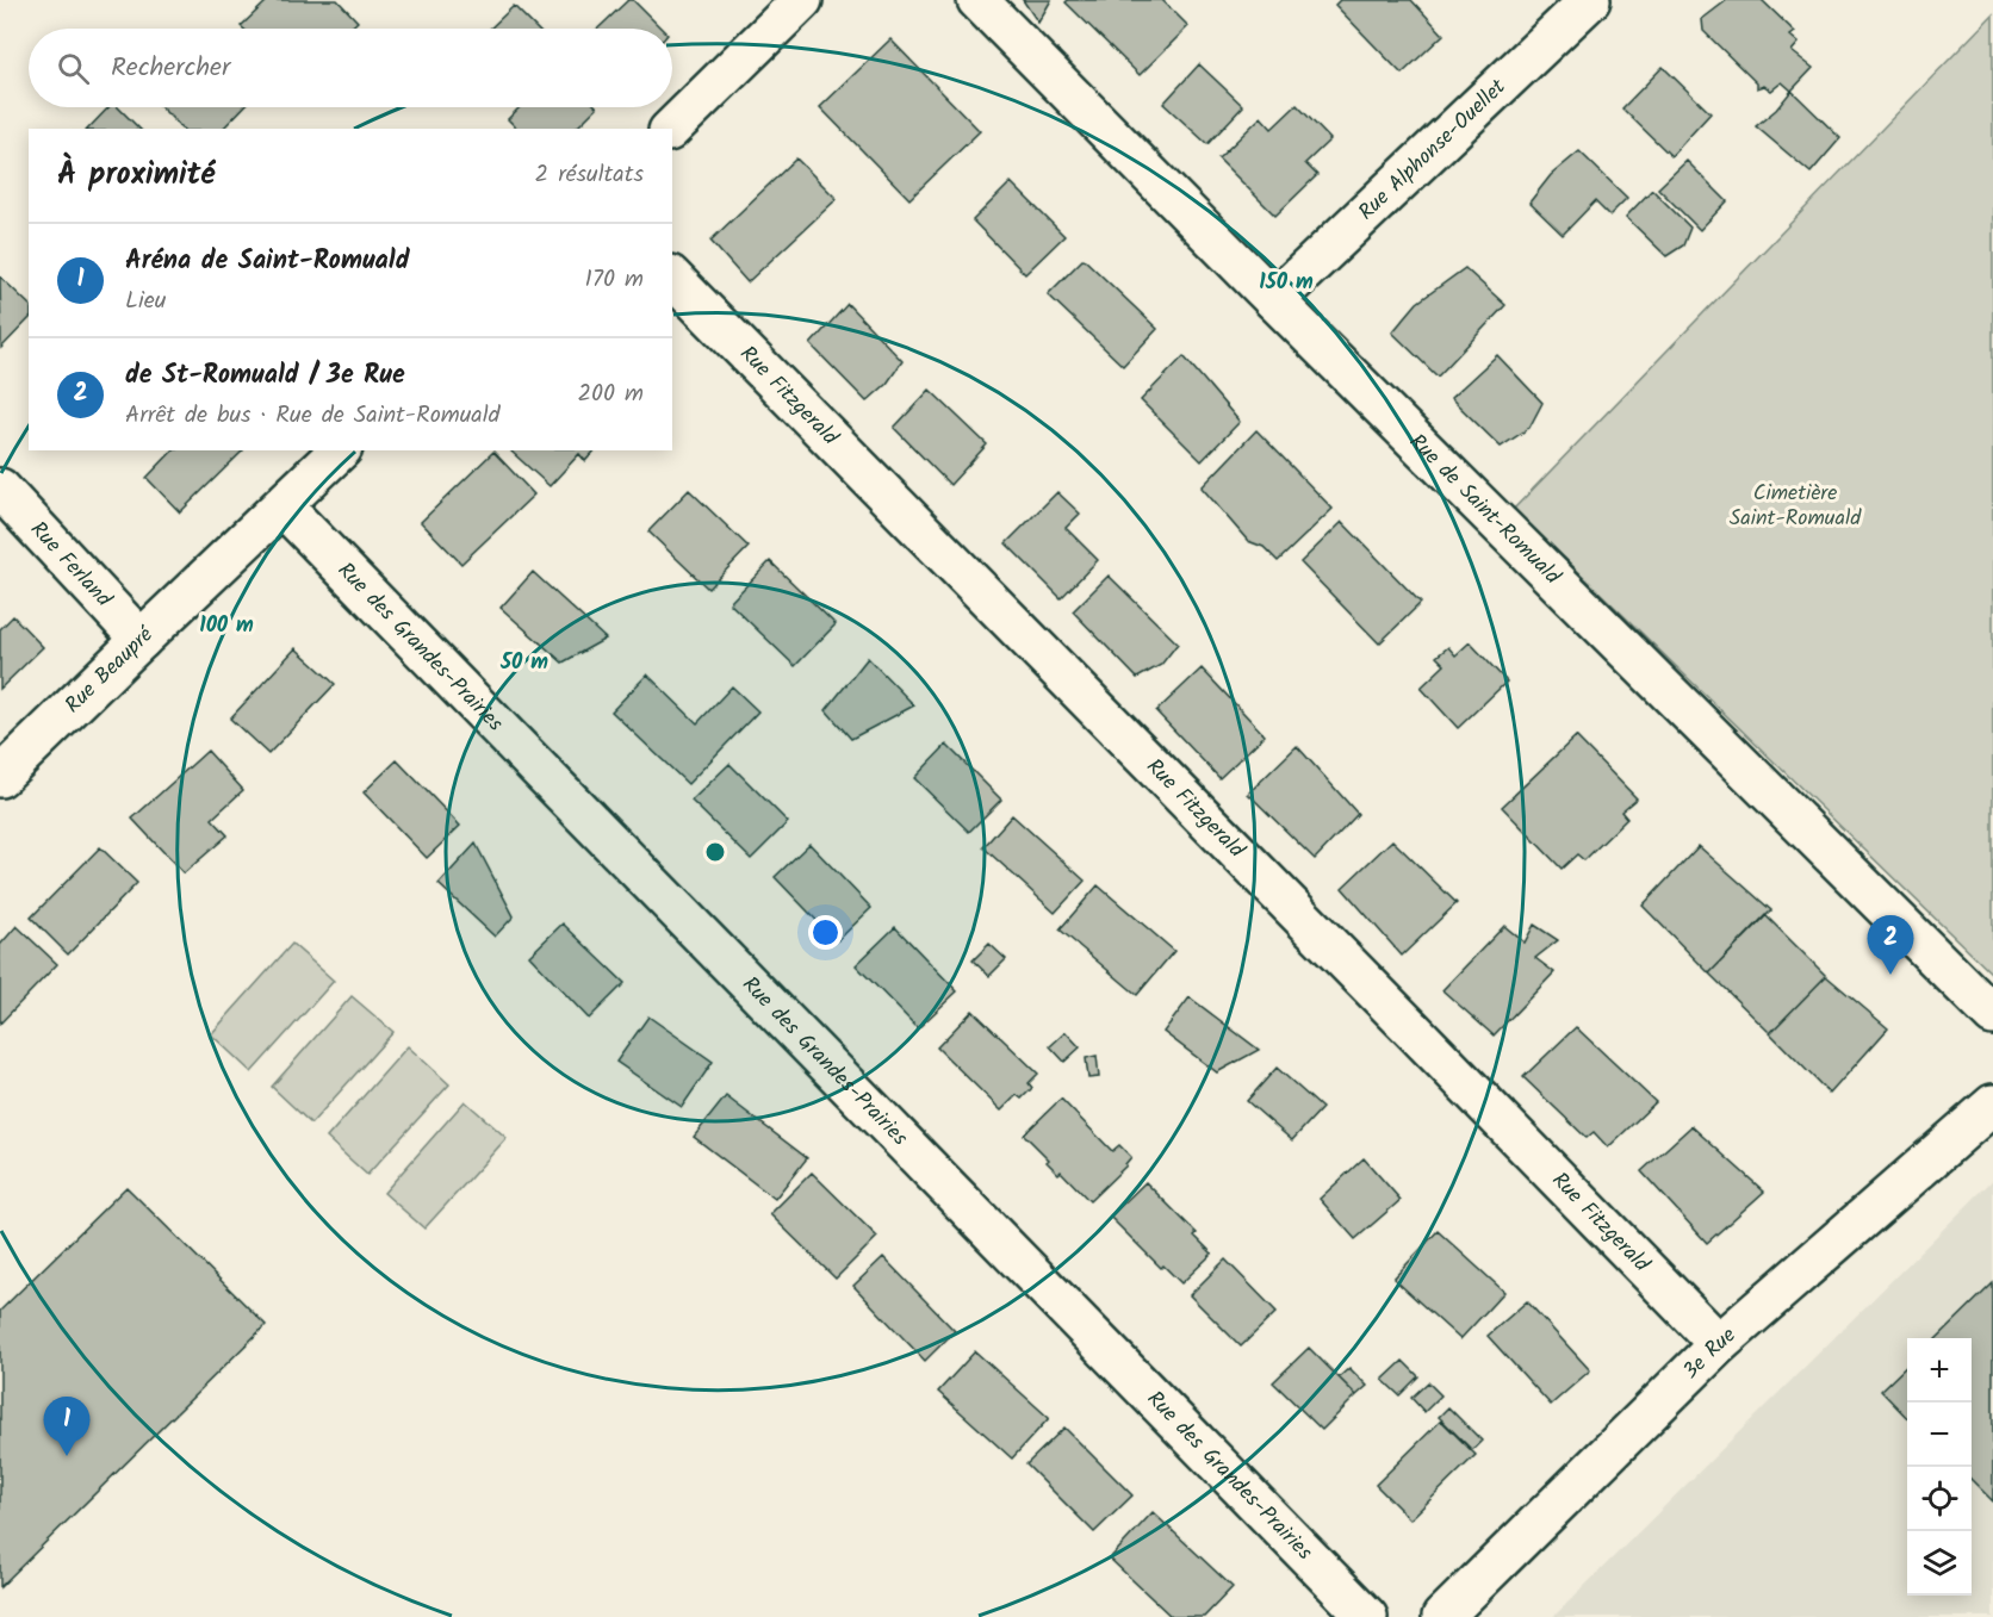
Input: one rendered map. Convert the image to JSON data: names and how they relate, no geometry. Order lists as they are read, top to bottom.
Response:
{
  "streets": {
    "street": [
      "Rue Alphonse-Ouellet",
      "Rue Fitzgerald",
      "Rue de Saint-Romuald",
      "Rue Ferland",
      "Rue des Grandes-Prairies",
      "Rue Beaupré",
      "3e Rue"
    ]
  },
  "crossings": [
    ["Rue Alphonse-Ouellet", "Rue de Saint-Romuald"],
    ["Rue Fitzgerald", "3e Rue"],
    ["Rue Ferland", "Rue Beaupré"],
    ["Rue des Grandes-Prairies", "Rue Beaupré"]
  ],
  "parks": ["Cimetière Saint-Romuald"],
  "page": {
    "search": "Rechercher",
    "heading": ["À proximité", "2 résultats"],
    "list": [
      {
        "mark": "1",
        "name": "Aréna de Saint-Romuald",
        "note": "Lieu",
        "value": "170 m"
      },
      {
        "mark": "2",
        "name": "de St-Romuald / 3e Rue",
        "note": "Arrêt de bus · Rue de Saint-Romuald",
        "value": "200 m"
      }
    ],
    "pins": ["2", "1"],
    "map_buttons": ["+", "−"]
  },
  "rings": ["150 m", "100 m", "50 m"]
}
